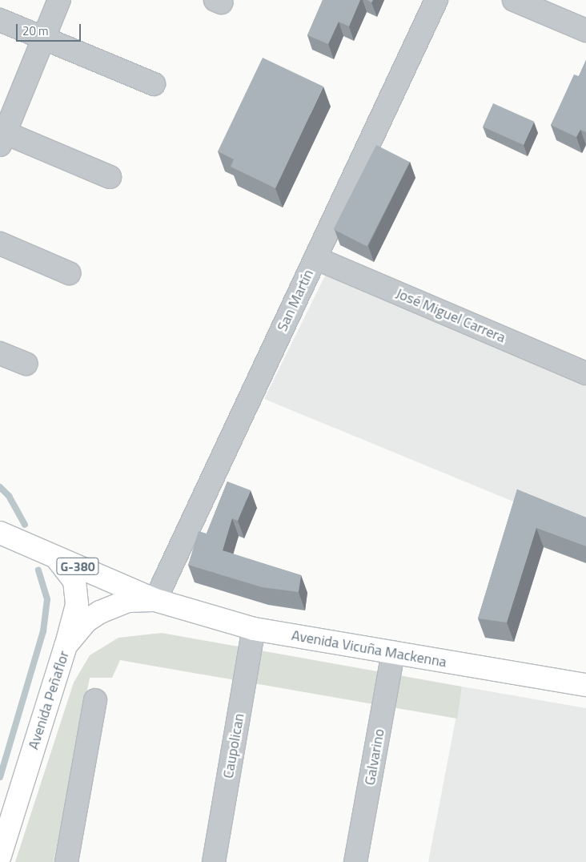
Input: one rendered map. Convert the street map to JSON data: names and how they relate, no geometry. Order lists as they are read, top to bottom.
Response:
{
  "streets": {
    "main road": ["G-380", "Avenida Vicuña Mackenna", "Avenida Peñaflor"],
    "street": [
      "San Martín",
      "José Miguel Carrera",
      "Caupolican",
      "Galvarino"
    ]
  },
  "crossings": [
    ["San Martín", "José Miguel Carrera"],
    ["San Martín", "G-380"],
    ["San Martín", "Avenida Vicuña Mackenna"],
    ["San Martín", "Avenida Peñaflor"],
    ["G-380", "Avenida Vicuña Mackenna"],
    ["G-380", "Avenida Peñaflor"],
    ["Avenida Vicuña Mackenna", "Avenida Peñaflor"],
    ["Avenida Vicuña Mackenna", "Caupolican"],
    ["Avenida Vicuña Mackenna", "Galvarino"]
  ],
  "scale_bar": "20 m"
}
